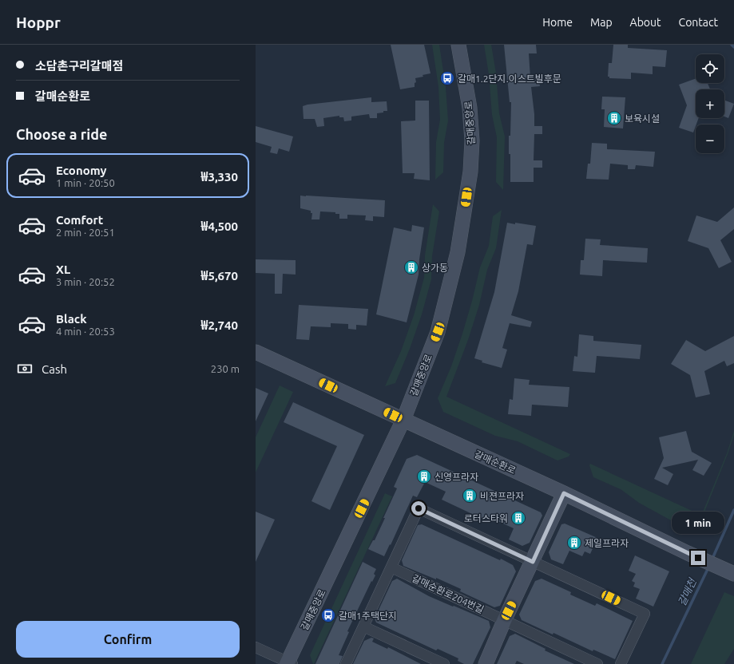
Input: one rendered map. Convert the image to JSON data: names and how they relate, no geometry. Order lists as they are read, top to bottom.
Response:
{
  "streets": {
    "street": ["갈매중앙로", "갈매순환로", "갈매순환로204번길"]
  },
  "crossings": [
    ["갈매중앙로", "갈매순환로"]
  ],
  "water": ["갈매천"],
  "places": {
    "bus stop": ["갈매1.2단지.이스트빌후문", "갈매1주택단지"],
    "building": [
      "보육시설",
      "상가동",
      "신영프라자",
      "비젼프라자",
      "로터스타워",
      "제일프라자"
    ]
  },
  "page": {
    "header": "Hoppr",
    "nav": [
      "Home",
      "Map",
      "About",
      "Contact"
    ],
    "banner": ["소담촌구리갈매점", "갈매순환로"],
    "map_buttons": ["+", "−"],
    "heading": "Choose a ride",
    "list": [
      {
        "name": "Economy",
        "note": "1 min · 20:50",
        "value": "₩3,330"
      },
      {
        "name": "Comfort",
        "note": "2 min · 20:51",
        "value": "₩4,500"
      },
      {
        "name": "XL",
        "note": "3 min · 20:52",
        "value": "₩5,670"
      },
      {
        "name": "Black",
        "note": "4 min · 20:53",
        "value": "₩2,740"
      }
    ],
    "pay": ["Cash", "230 m"],
    "bubble": "1 min",
    "buttons": "Confirm"
  }
}
